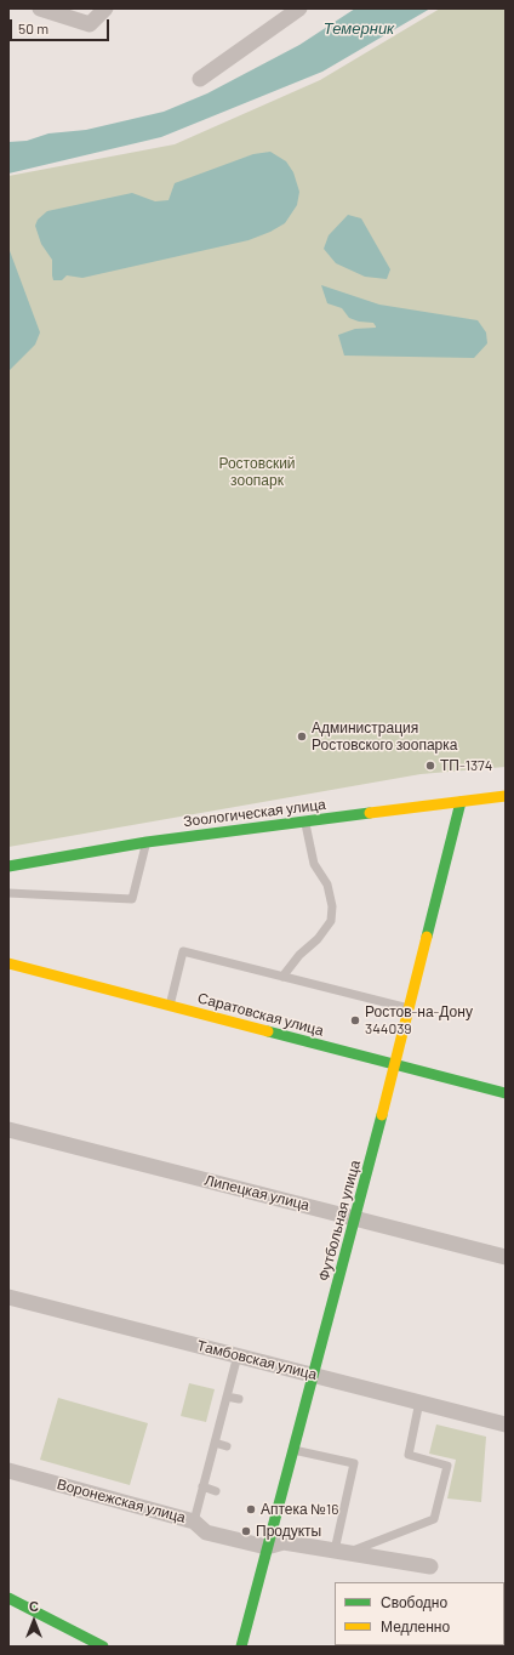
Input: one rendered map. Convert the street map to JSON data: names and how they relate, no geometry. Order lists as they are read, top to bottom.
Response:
{
  "streets": {
    "main road": ["Зоологическая улица", "Саратовская улица", "Футбольная улица"],
    "street": ["Липецкая улица", "Тамбовская улица", "Воронежская улица"]
  },
  "crossings": [
    ["Зоологическая улица", "Футбольная улица"],
    ["Саратовская улица", "Футбольная улица"],
    ["Липецкая улица", "Футбольная улица"],
    ["Футбольная улица", "Тамбовская улица"],
    ["Футбольная улица", "Воронежская улица"]
  ],
  "water": ["Темерник"],
  "parks": ["Ростовский зоопарк"],
  "places": [
    "Администрация Ростовского зоопарка",
    "ТП-1374",
    "Ростов-на-Дону 344039",
    "Аптека №16",
    "Продукты"
  ],
  "legend": ["Свободно", "Медленно"],
  "scale_bar": "50 m",
  "north": "top"
}
